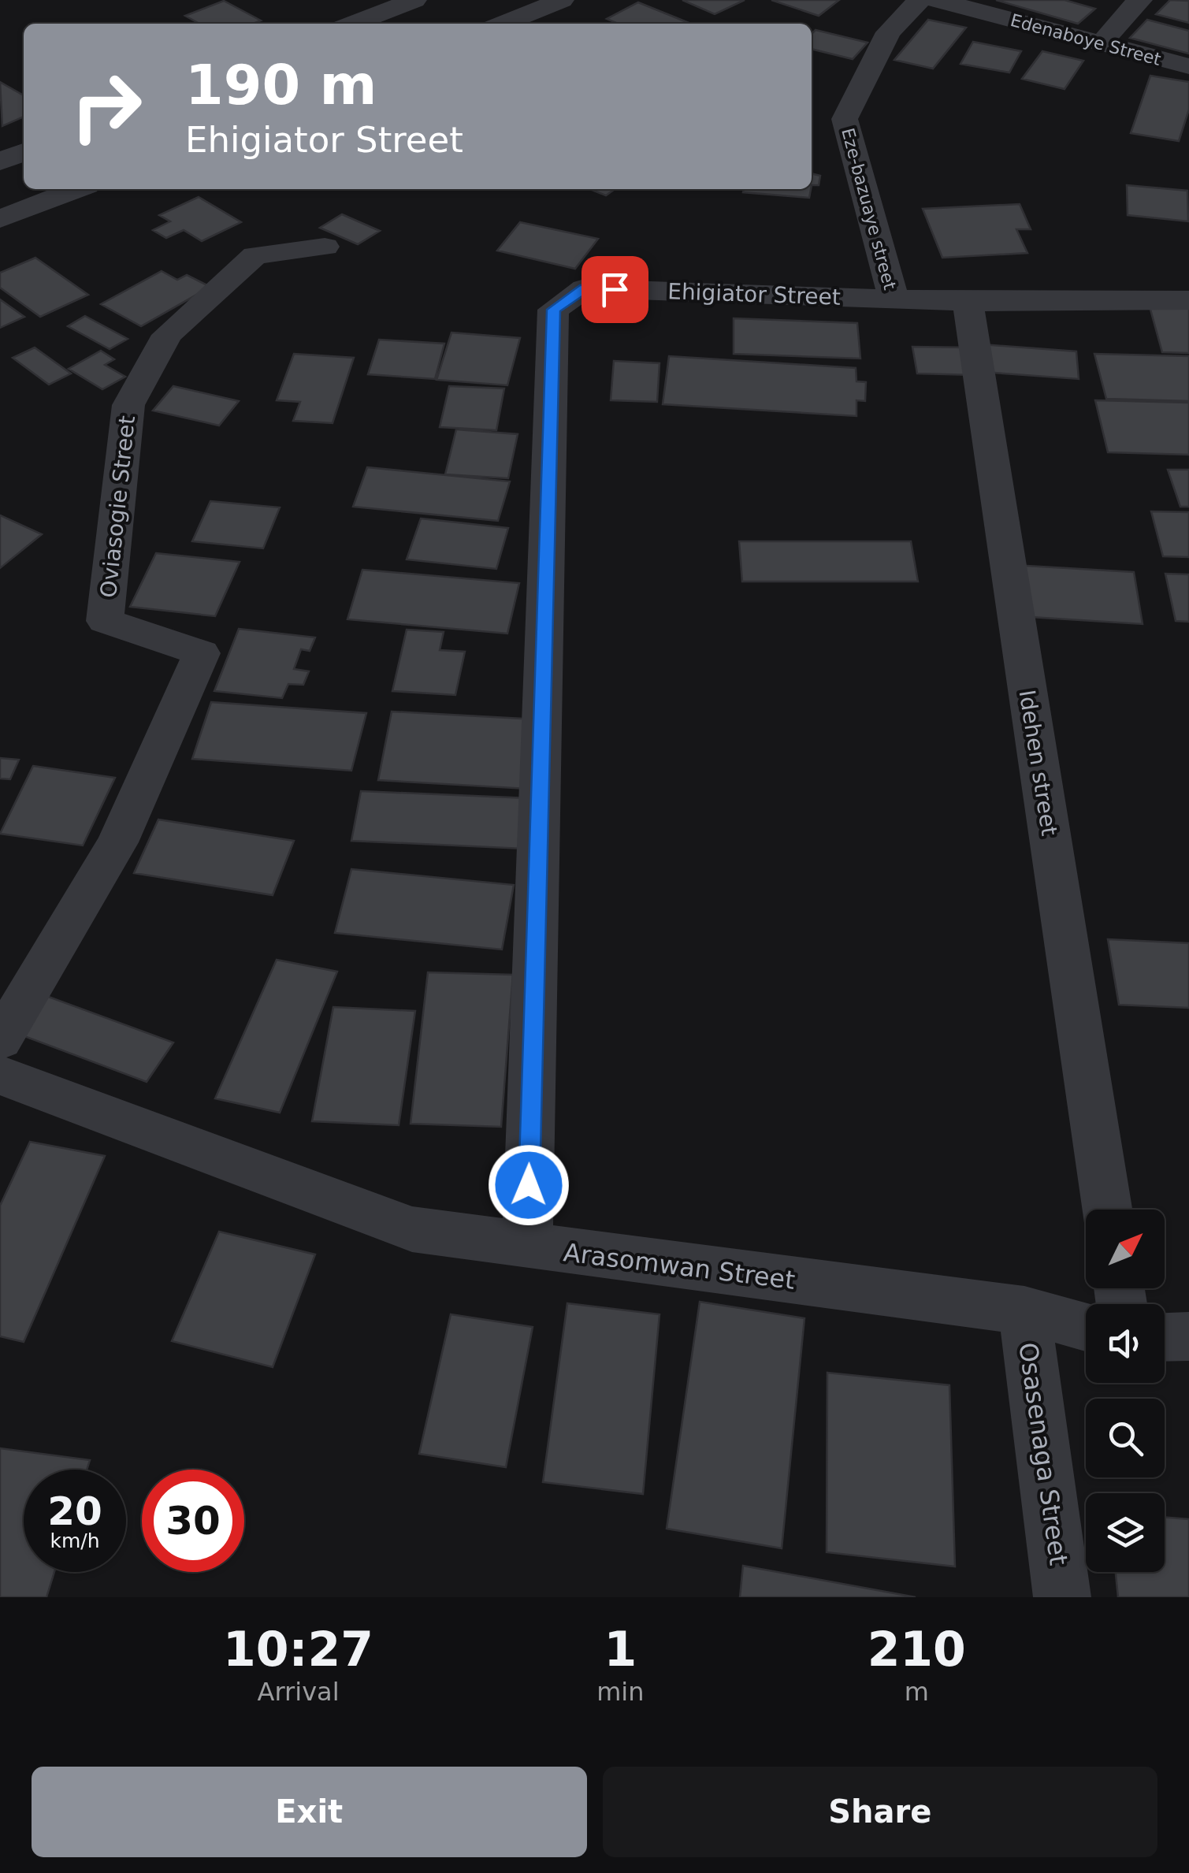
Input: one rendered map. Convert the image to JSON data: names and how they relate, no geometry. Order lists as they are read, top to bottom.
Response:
{
  "streets": {
    "street": [
      "Edenaboye Street",
      "Eze-bazuaye street",
      "Ehigiator Street",
      "Oviasogie Street",
      "Idehen street",
      "Arasomwan Street",
      "Osasenaga Street"
    ]
  },
  "crossings": [
    ["Eze-bazuaye street", "Ehigiator Street"],
    ["Ehigiator Street", "Idehen street"],
    ["Ehigiator Street", "Arasomwan Street"],
    ["Arasomwan Street", "Osasenaga Street"]
  ],
  "north": "top right",
  "page": {
    "turn": ["190 m", "Ehigiator Street"],
    "speed": "20 km/h",
    "limit": "30",
    "eta": [
      "10:27",
      "Arrival",
      "1",
      "min",
      "210",
      "m"
    ],
    "buttons": ["Exit", "Share"]
  }
}
